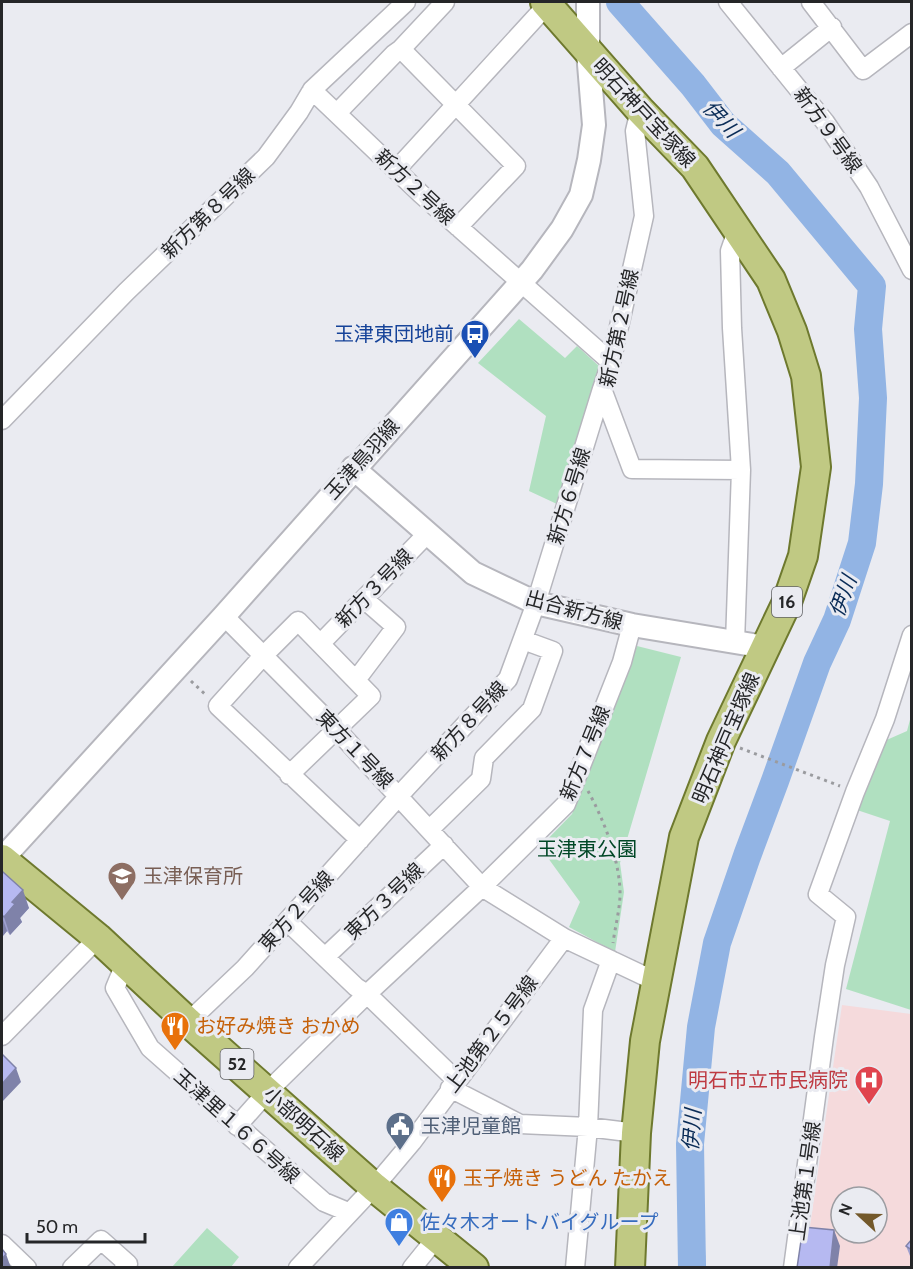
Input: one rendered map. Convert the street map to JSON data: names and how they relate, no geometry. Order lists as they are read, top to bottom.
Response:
{
  "streets": {
    "main road": [
      "明石神戸宝塚線",
      "16",
      "52",
      "小部明石線"
    ],
    "street": [
      "新方９号線",
      "新方２号線",
      "新方第８号線",
      "新方第２号線",
      "玉津鳥羽線",
      "新方６号線",
      "新方３号線",
      "出合新方線",
      "新方８号線",
      "東方１号線",
      "新方７号線",
      "東方３号線",
      "東方２号線",
      "上池第２５号線",
      "玉津里１６６号線",
      "上池第１号線"
    ]
  },
  "crossings": [
    ["明石神戸宝塚線", "新方第２号線"],
    ["明石神戸宝塚線", "玉津鳥羽線"],
    ["明石神戸宝塚線", "出合新方線"],
    ["明石神戸宝塚線", "東方１号線"],
    ["新方２号線", "新方第８号線"],
    ["新方２号線", "新方第２号線"],
    ["新方２号線", "玉津鳥羽線"],
    ["新方第２号線", "新方６号線"],
    ["玉津鳥羽線", "出合新方線"],
    ["玉津鳥羽線", "東方１号線"],
    ["玉津鳥羽線", "小部明石線"],
    ["新方６号線", "出合新方線"],
    ["新方６号線", "新方８号線"],
    ["新方３号線", "出合新方線"],
    ["出合新方線", "新方８号線"],
    ["出合新方線", "新方７号線"],
    ["新方８号線", "東方１号線"],
    ["新方８号線", "東方２号線"],
    ["東方１号線", "新方７号線"],
    ["東方１号線", "東方３号線"],
    ["東方１号線", "東方２号線"],
    ["東方１号線", "上池第２５号線"],
    ["新方７号線", "小部明石線"],
    ["新方７号線", "玉津里１６６号線"],
    ["東方２号線", "小部明石線"],
    ["上池第２５号線", "小部明石線"],
    ["上池第２５号線", "玉津里１６６号線"],
    ["小部明石線", "玉津里１６６号線"]
  ],
  "water": ["伊川"],
  "parks": ["玉津東公園"],
  "places": {
    "bus stop": ["玉津東団地前"],
    "school or university": ["玉津保育所"],
    "restaurant": ["お好み焼き おかめ", "玉子焼き うどん たかえ"],
    "hospital": ["明石市立市民病院"],
    "public building": ["玉津児童館"],
    "shop": ["佐々木オートバイグループ"]
  },
  "scale_bar": "50 m",
  "north": "left"
}
